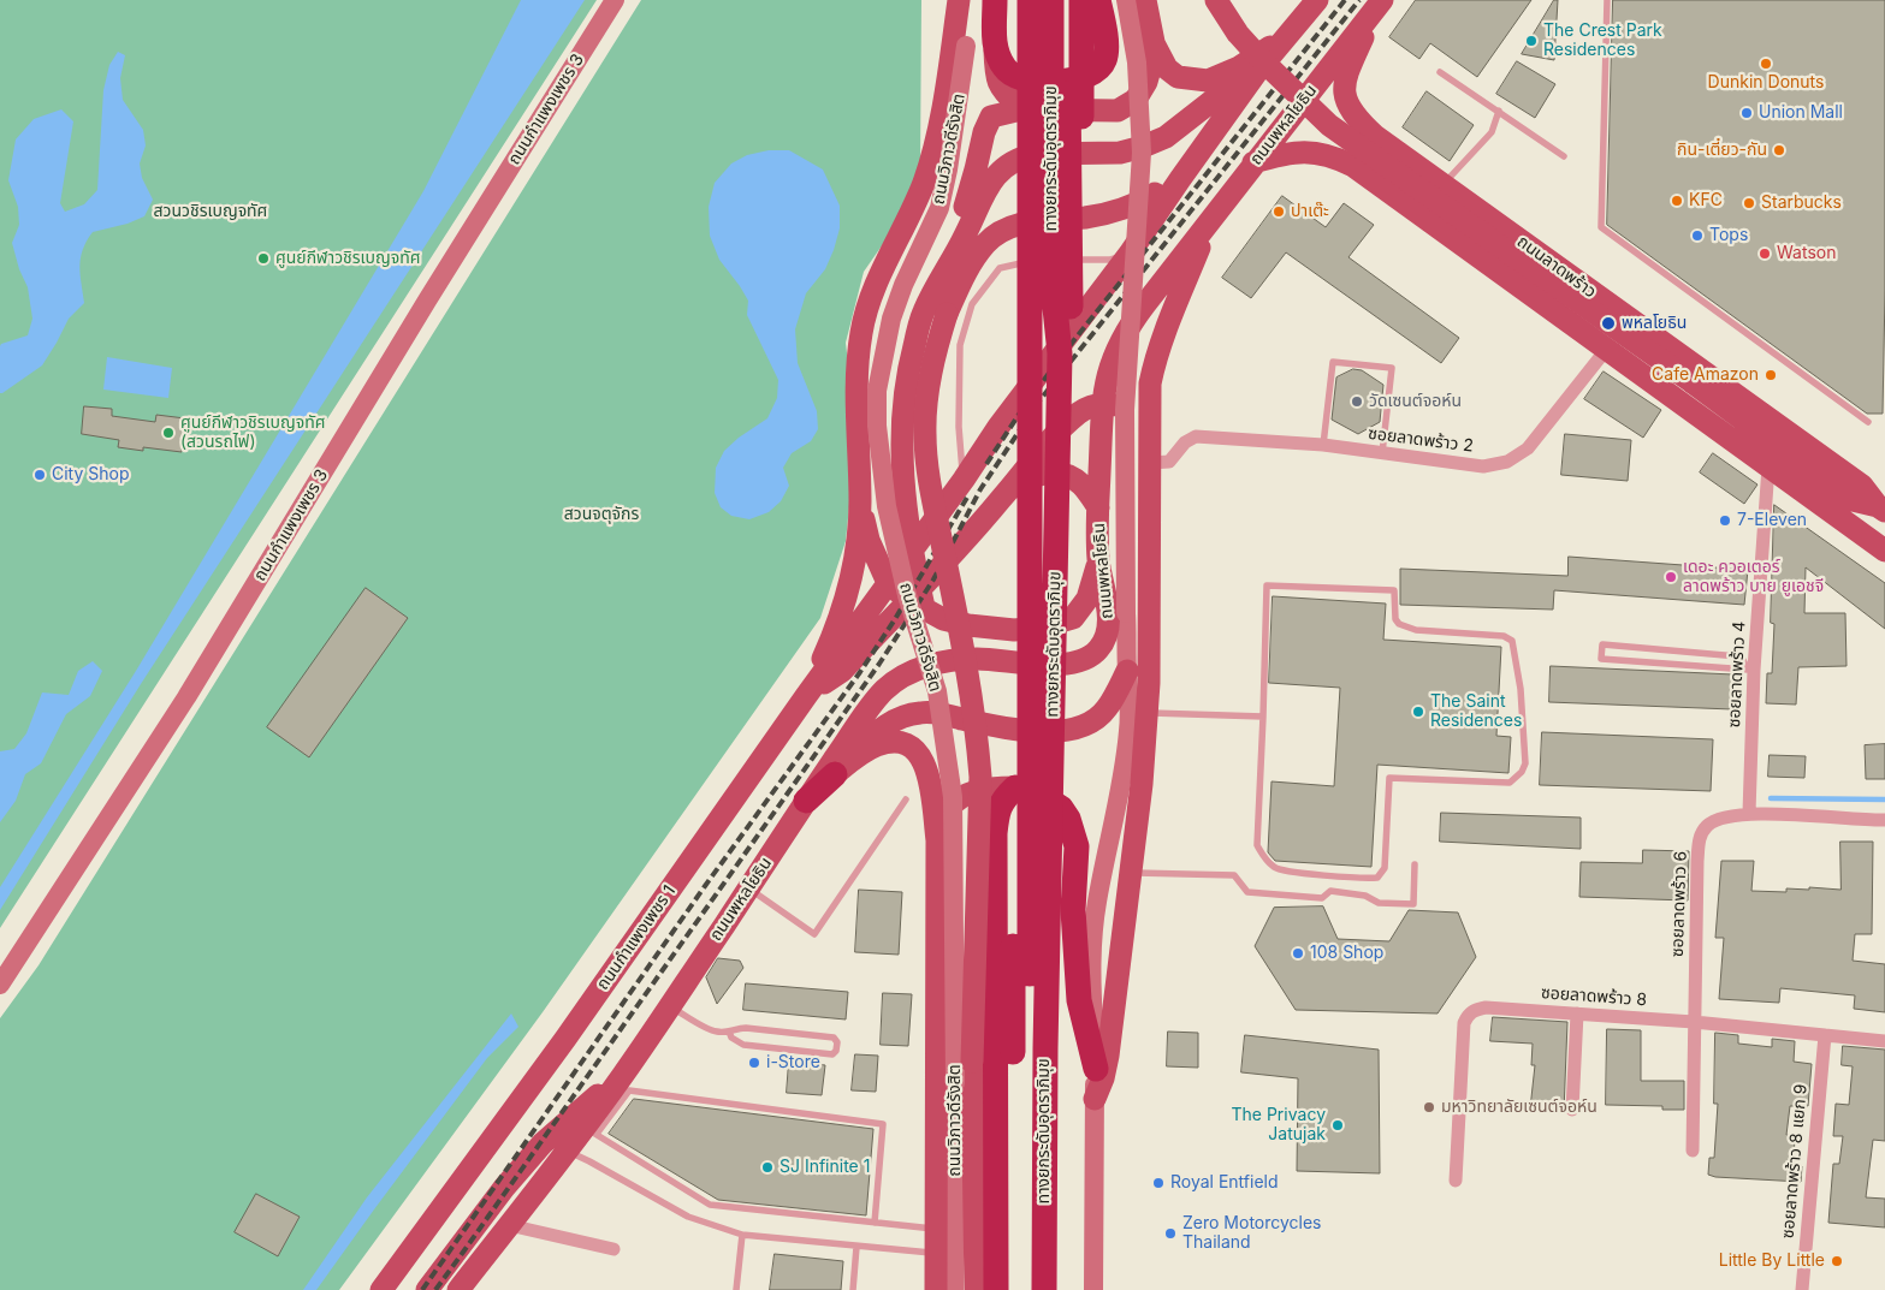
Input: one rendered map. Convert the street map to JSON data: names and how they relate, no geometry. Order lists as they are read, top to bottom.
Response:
{
  "streets": {
    "highway": ["ทางยกระดับอุตราภิมุข"],
    "main road": [
      "ถนนกำแพงเพชร 3",
      "ถนนพหลโยธิน",
      "ถนนวิภาวดีรังสิต",
      "ถนนลาดพร้าว",
      "ถนนกำแพงเพชร 1"
    ],
    "street": [
      "ซอยลาดพร้าว 2",
      "ซอยลาดพร้าว 4",
      "ซอยลาดพร้าว 6",
      "ซอยลาดพร้าว 8",
      "ซอยลาดพร้าว 8 แยก 9"
    ]
  },
  "crossings": [
    ["ถนนพหลโยธิน", "ถนนลาดพร้าว"],
    ["ซอยลาดพร้าว 4", "ซอยลาดพร้าว 6"],
    ["ซอยลาดพร้าว 6", "ซอยลาดพร้าว 8"],
    ["ซอยลาดพร้าว 8", "ซอยลาดพร้าว 8 แยก 9"]
  ],
  "parks": ["สวนวชิรเบญจทัศ", "สวนจตุจักร"],
  "places": [
    "The Crest Park Residences",
    "Dunkin Donuts",
    "Union Mall",
    "กิน-เตี๋ยว-กัน",
    "KFC",
    "Starbucks",
    "ปาเต๊ะ",
    "Tops",
    "Watson",
    "ศูนย์กีฬาวชิรเบญจทัศ",
    "พหลโยธิน",
    "Cafe Amazon",
    "วัดเซนต์จอห์น",
    "ศูนย์กีฬาวชิรเบญจทัศ (สวนรถไฟ)",
    "City Shop",
    "7-Eleven",
    "เดอะ ควอเตอร์ ลาดพร้าว บาย ยูเอชจี",
    "The Saint Residences",
    "108 Shop",
    "i-Store",
    "มหาวิทยาลัยเซนต์จอห์น",
    "The Privacy Jatujak",
    "SJ Infinite 1",
    "Royal Entfield",
    "Zero Motorcycles Thailand",
    "Little By Little"
  ]
}
